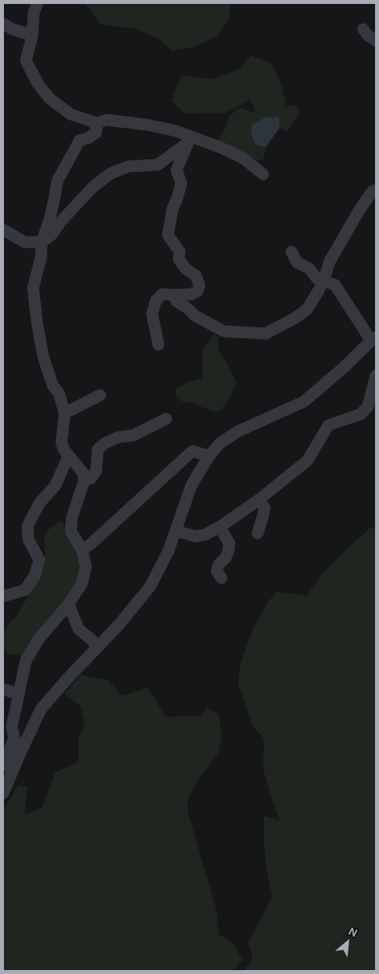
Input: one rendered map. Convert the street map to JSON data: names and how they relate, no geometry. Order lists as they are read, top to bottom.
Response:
{
  "north": "top right"
}
